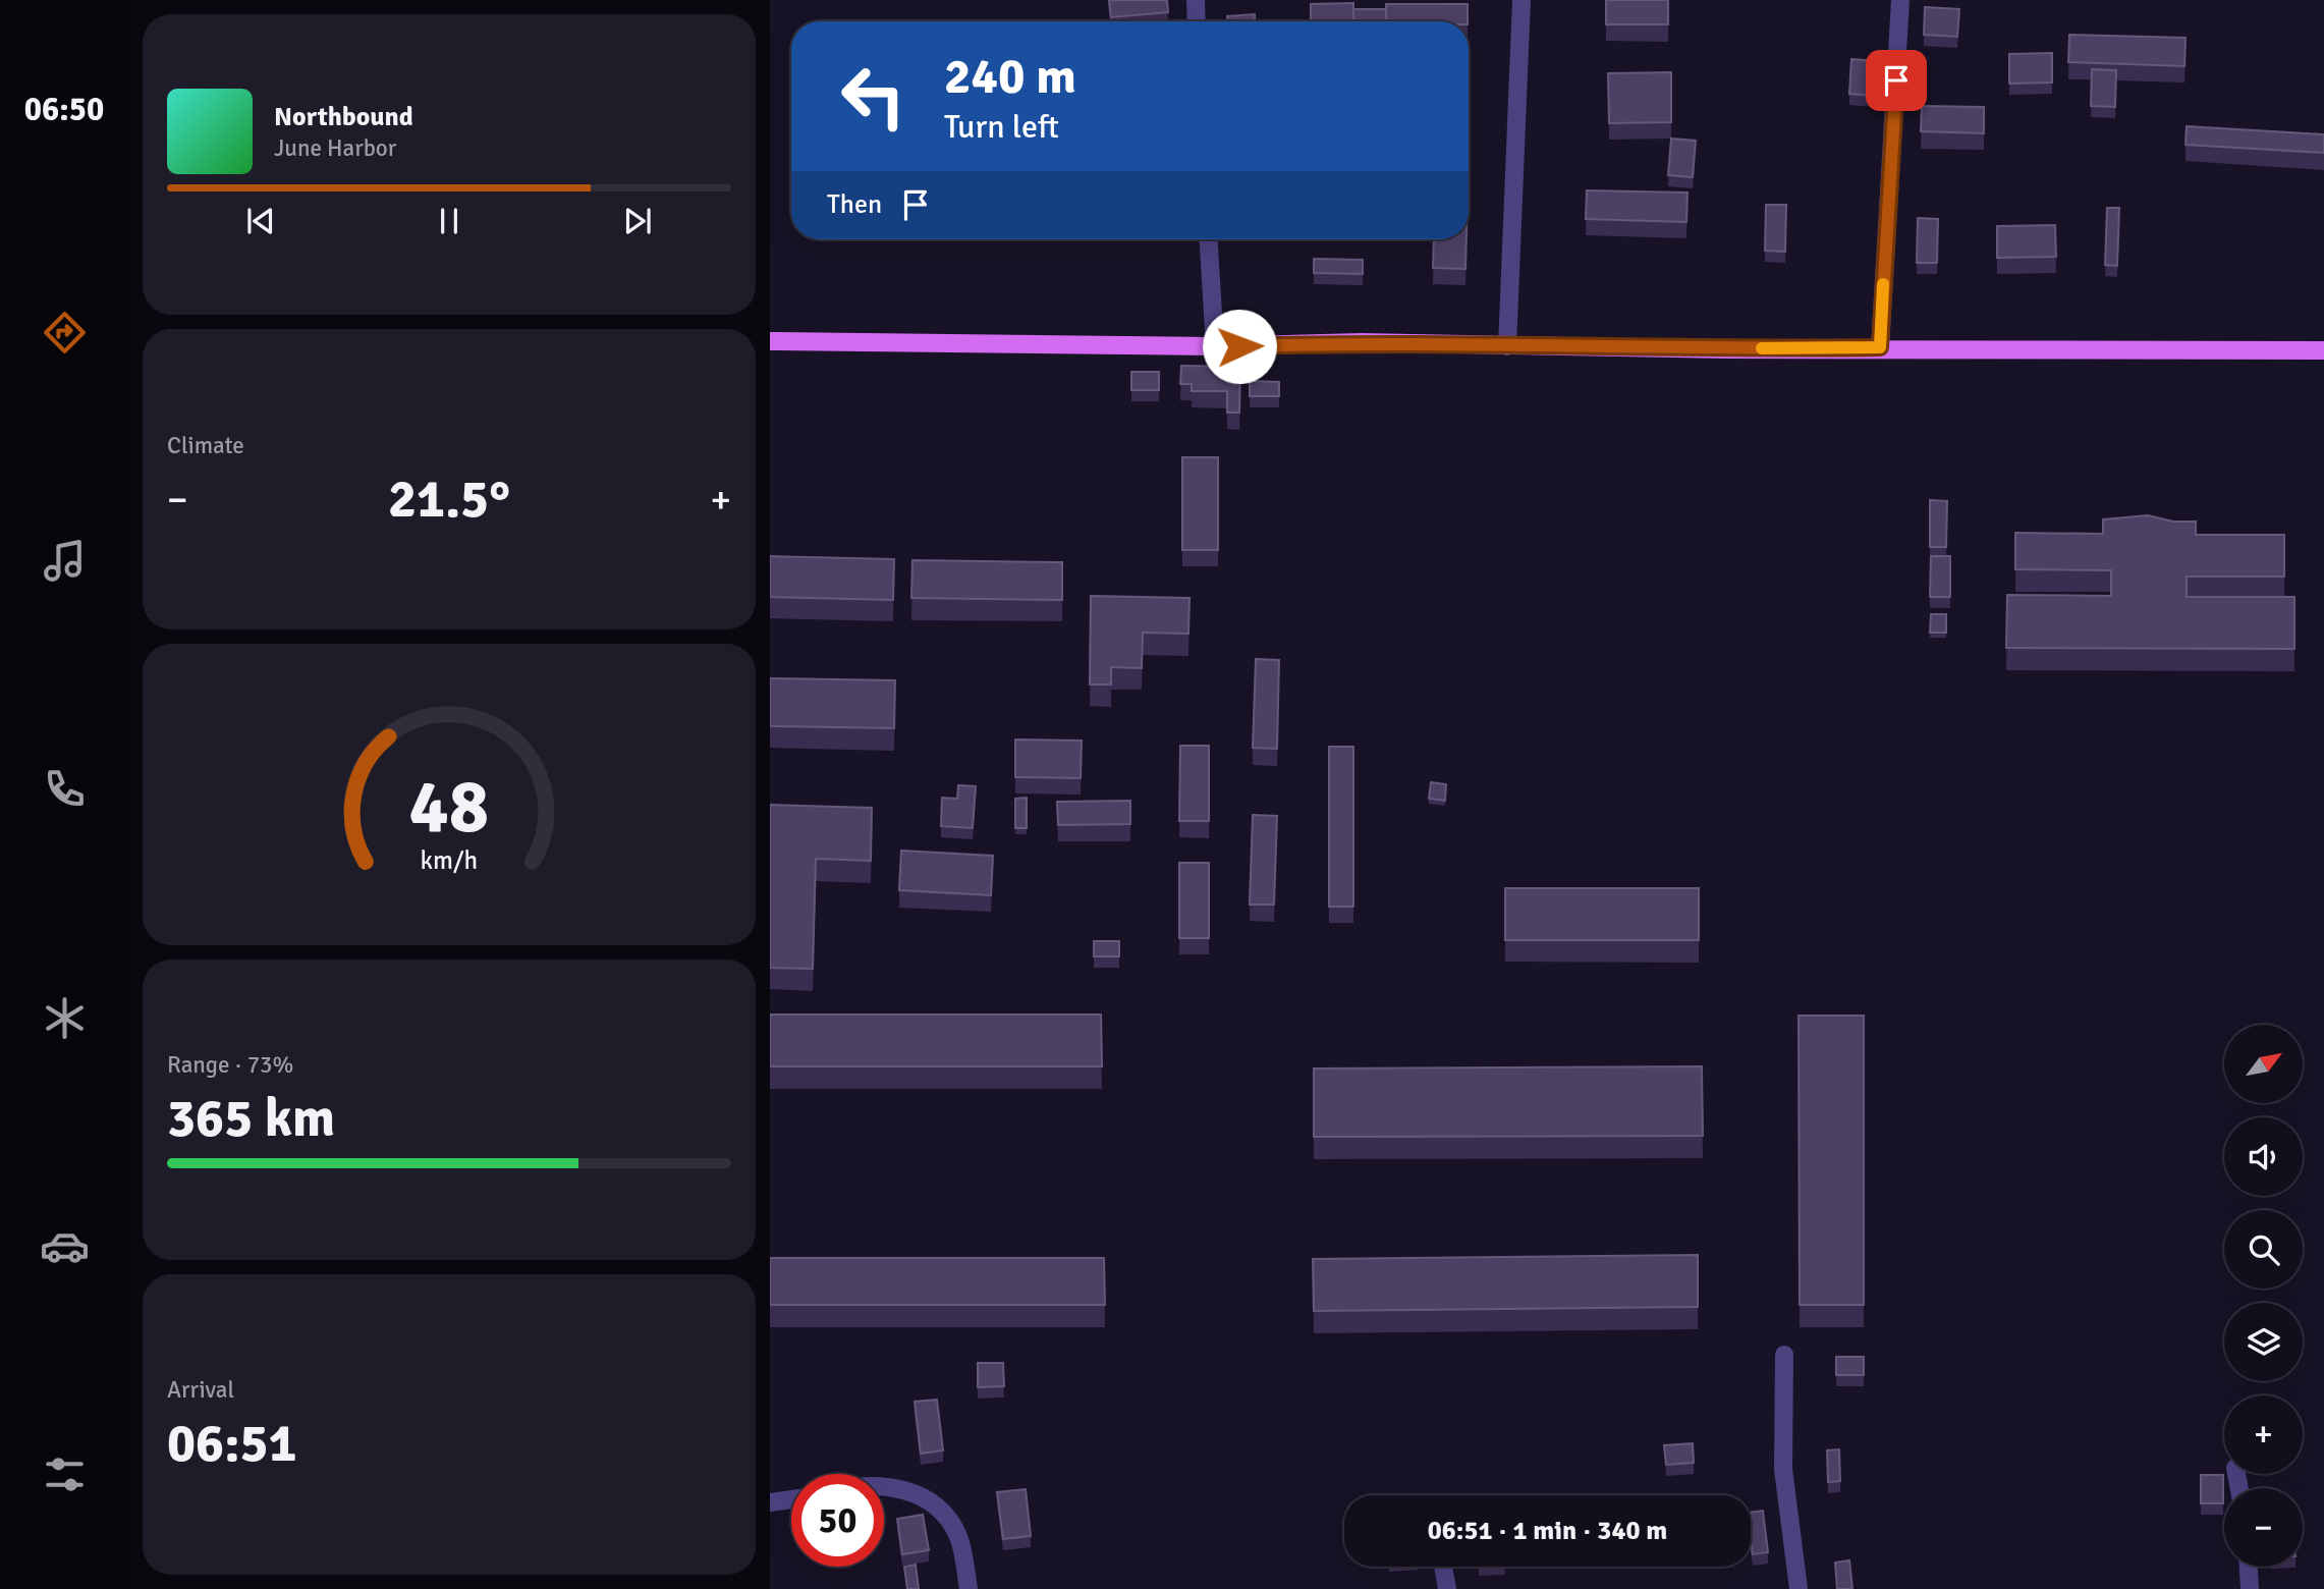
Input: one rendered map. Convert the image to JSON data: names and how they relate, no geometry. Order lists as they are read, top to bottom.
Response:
{
  "north": "top right",
  "page": {
    "tabs": "06:50",
    "turn": ["240 m", "Turn left"],
    "song": ["Northbound", "June Harbor"],
    "then": "Then",
    "tile": [
      "Climate",
      ["Range · 73%", "365 km"],
      ["Arrival", "06:51"]
    ],
    "heat": ["−", "21.5°", "+"],
    "map_buttons": ["+", "−"],
    "limit": "50",
    "trip": "06:51 · 1 min · 340 m",
    "gauge": ["48", "km/h"]
  }
}
